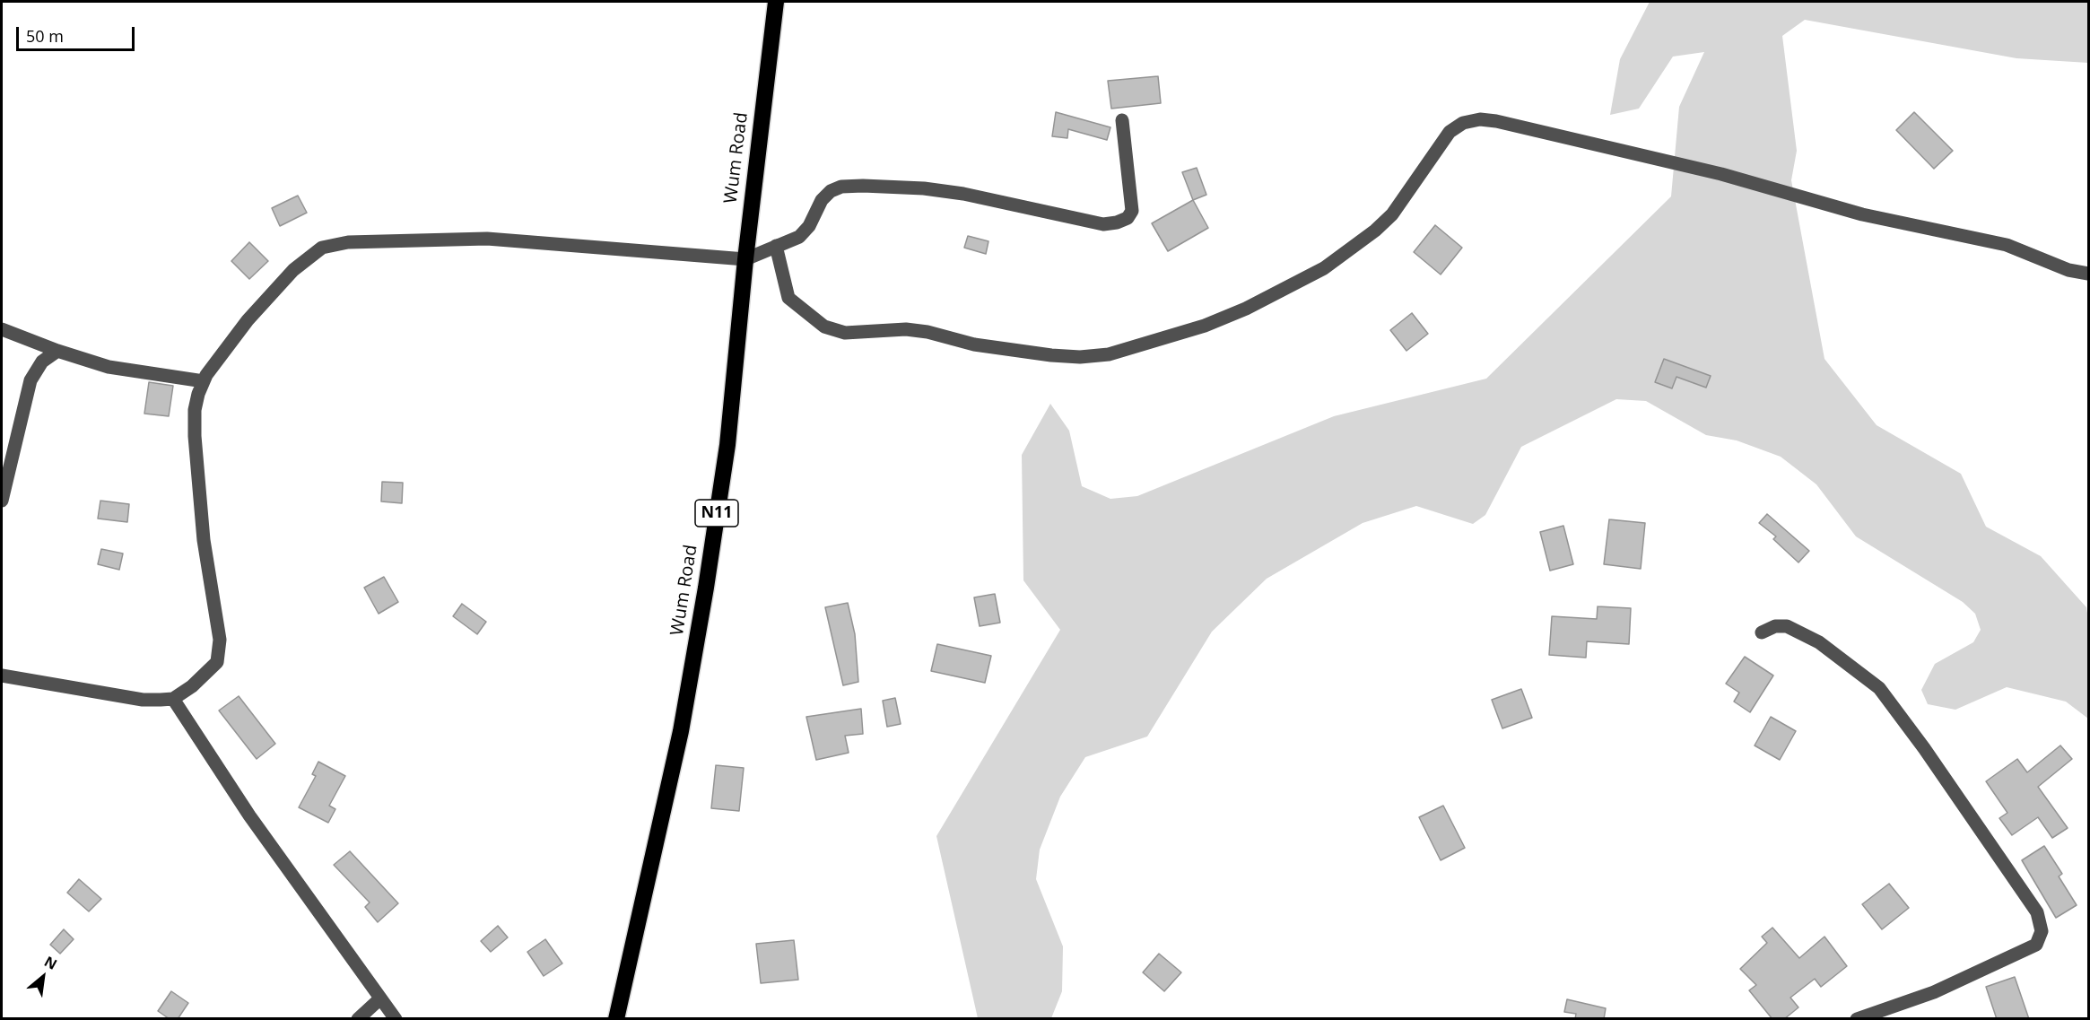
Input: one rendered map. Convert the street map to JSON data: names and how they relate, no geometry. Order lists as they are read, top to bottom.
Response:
{
  "streets": {
    "highway": ["Wum Road", "N11"]
  },
  "scale_bar": "50 m",
  "north": "top right"
}
